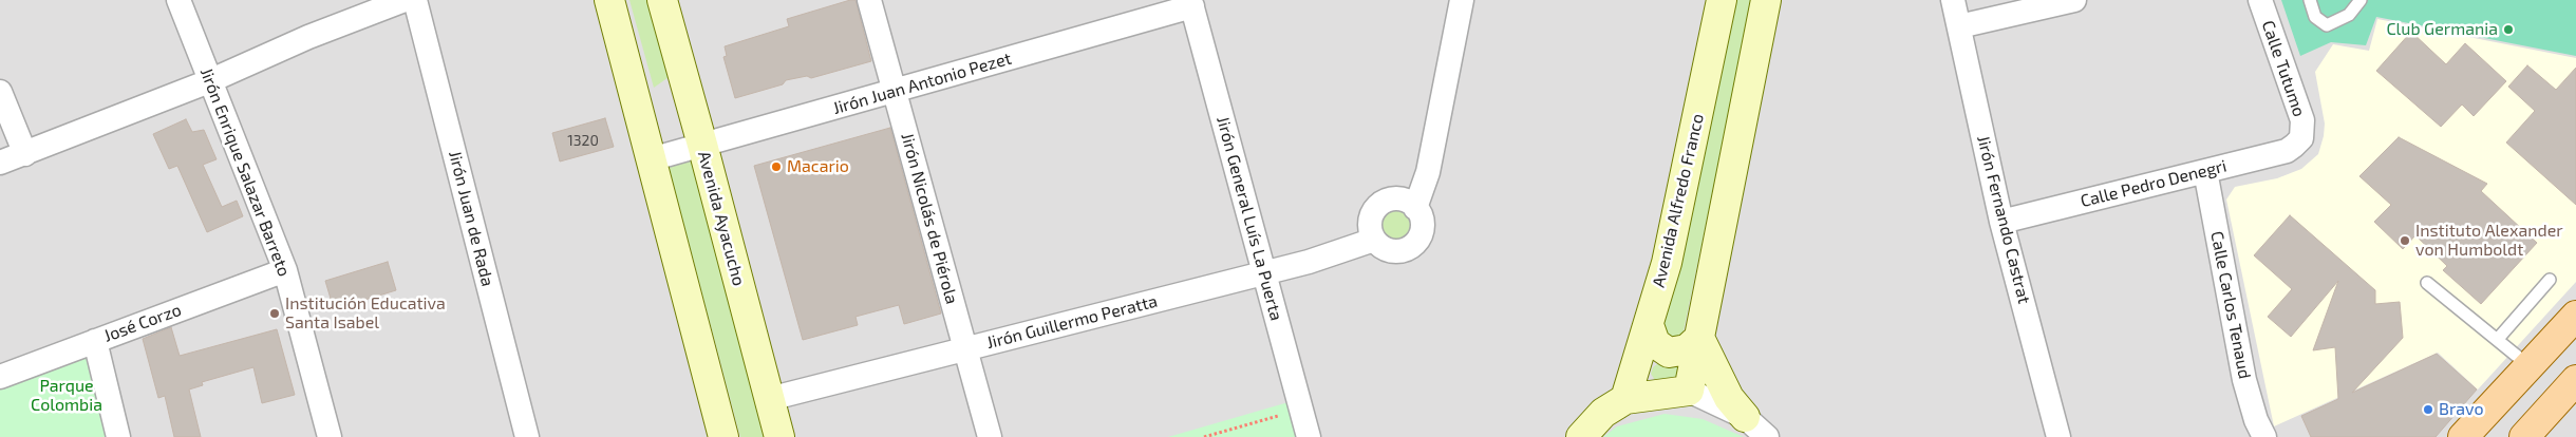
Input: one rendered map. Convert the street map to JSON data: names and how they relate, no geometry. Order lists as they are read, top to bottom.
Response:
{
  "streets": {
    "street": [
      "Calle Tutumo",
      "Jirón Juan Antonio Pezet",
      "Jirón Enrique Salazar Barreto",
      "Calle Pedro Denegri",
      "Avenida Alfredo Franco",
      "Jirón Juan de Rada",
      "Avenida Ayacucho",
      "Jirón Nicolás de Piérola",
      "Jirón General Luís La Puerta",
      "Jirón Fernando Castrat",
      "Calle Carlos Tenaud",
      "Jirón Guillermo Peratta",
      "José Corzo"
    ]
  },
  "crossings": [
    ["Calle Tutumo", "Calle Pedro Denegri"],
    ["Jirón Juan Antonio Pezet", "Avenida Ayacucho"],
    ["Jirón Juan Antonio Pezet", "Jirón Nicolás de Piérola"],
    ["Jirón Juan Antonio Pezet", "Jirón General Luís La Puerta"],
    ["Jirón Enrique Salazar Barreto", "José Corzo"],
    ["Calle Pedro Denegri", "Jirón Fernando Castrat"],
    ["Calle Pedro Denegri", "Calle Carlos Tenaud"],
    ["Avenida Ayacucho", "Jirón Guillermo Peratta"],
    ["Jirón Nicolás de Piérola", "Jirón Guillermo Peratta"],
    ["Jirón General Luís La Puerta", "Jirón Guillermo Peratta"]
  ],
  "parks": ["Parque Colombia"],
  "places": [
    "Club Germania",
    "Macario",
    "Instituto Alexander von Humboldt",
    "Institución Educativa Santa Isabel",
    "Bravo"
  ],
  "house_numbers": ["1320"]
}
